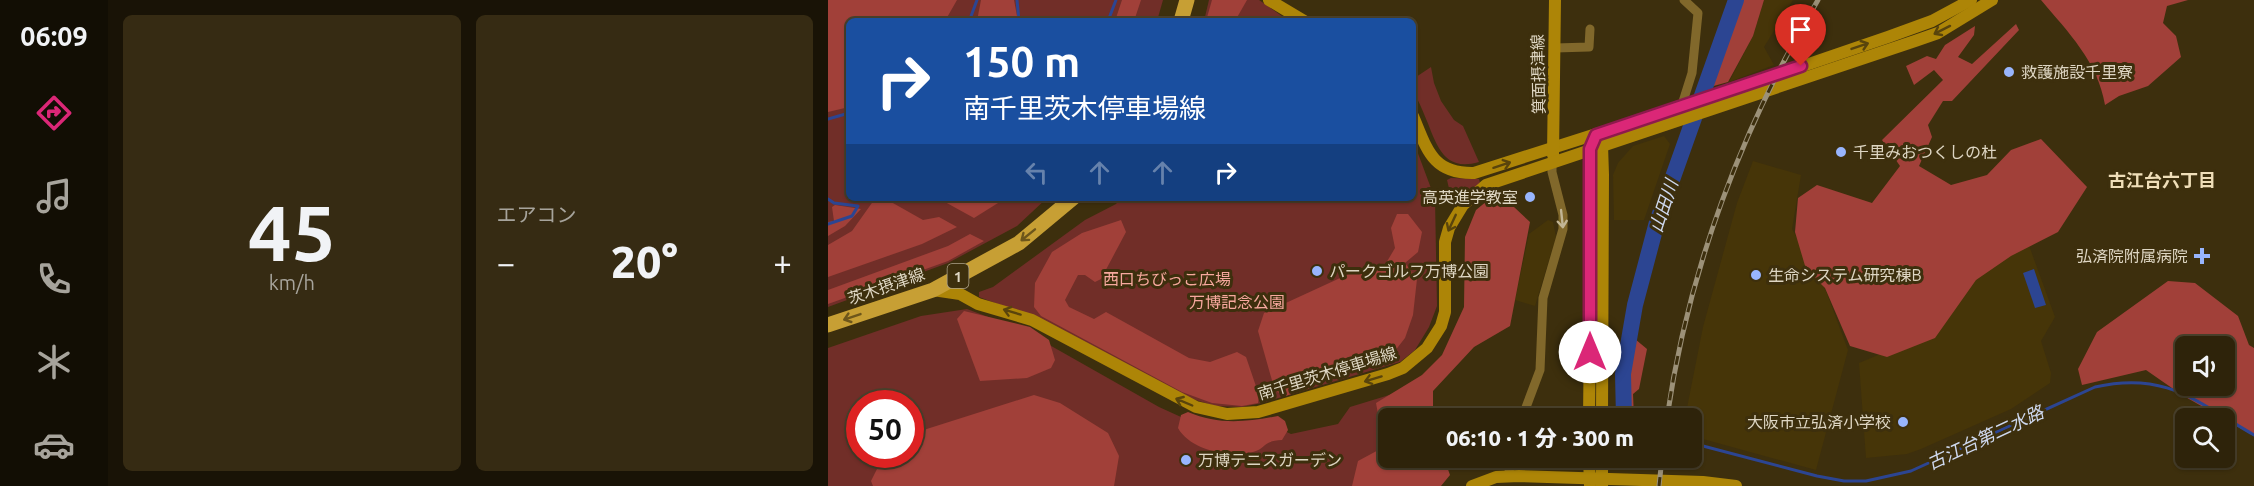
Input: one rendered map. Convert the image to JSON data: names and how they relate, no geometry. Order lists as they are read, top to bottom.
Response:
{
  "streets": {
    "main road": [
      "箕面摂津線",
      "1",
      "茨木摂津線",
      "南千里茨木停車場線"
    ]
  },
  "crossings": [
    ["箕面摂津線", "南千里茨木停車場線"],
    ["茨木摂津線", "南千里茨木停車場線"]
  ],
  "one_way": ["茨木摂津線", "南千里茨木停車場線"],
  "districts": ["古江台六丁目"],
  "water": ["山田川", "古江台第二水路"],
  "parks": ["西口ちびっこ広場", "万博記念公園"],
  "places": {
    "other": [
      "救護施設千里寮",
      "千里みおつくしの杜",
      "高英進学教室",
      "パークゴルフ万博公園",
      "生命システム研究棟B",
      "大阪市立弘済小学校",
      "万博テニスガーデン"
    ],
    "health": ["弘済院附属病院"]
  },
  "page": {
    "tabs": "06:09",
    "tile": [
      ["45", "km/h"],
      "エアコン"
    ],
    "turn": ["150 m", "南千里茨木停車場線"],
    "heat": ["−", "20°", "+"],
    "limit": "50",
    "trip": "06:10 · 1 分 · 300 m"
  }
}
